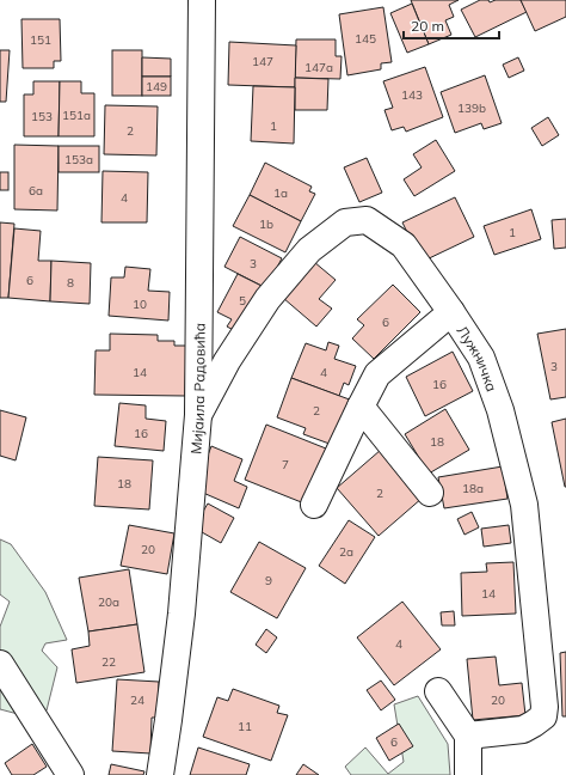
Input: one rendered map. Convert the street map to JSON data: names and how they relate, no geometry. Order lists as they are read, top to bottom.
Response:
{
  "streets": {
    "street": ["Лужничка", "Мијаила Радовића"]
  },
  "crossings": [
    ["Лужничка", "Мијаила Радовића"]
  ],
  "house_numbers": [
    "145",
    "151",
    "147",
    "147a",
    "149",
    "143",
    "139b",
    "151a",
    "153",
    "1",
    "2",
    "153a",
    "6a",
    "1a",
    "4",
    "1b",
    "1",
    "3",
    "6",
    "8",
    "5",
    "10",
    "6",
    "3",
    "14",
    "4",
    "16",
    "2",
    "16",
    "18",
    "7",
    "18",
    "18a",
    "2",
    "20",
    "2a",
    "9",
    "14",
    "20a",
    "4",
    "22",
    "24",
    "20",
    "11",
    "6"
  ],
  "scale_bar": "20 m"
}
